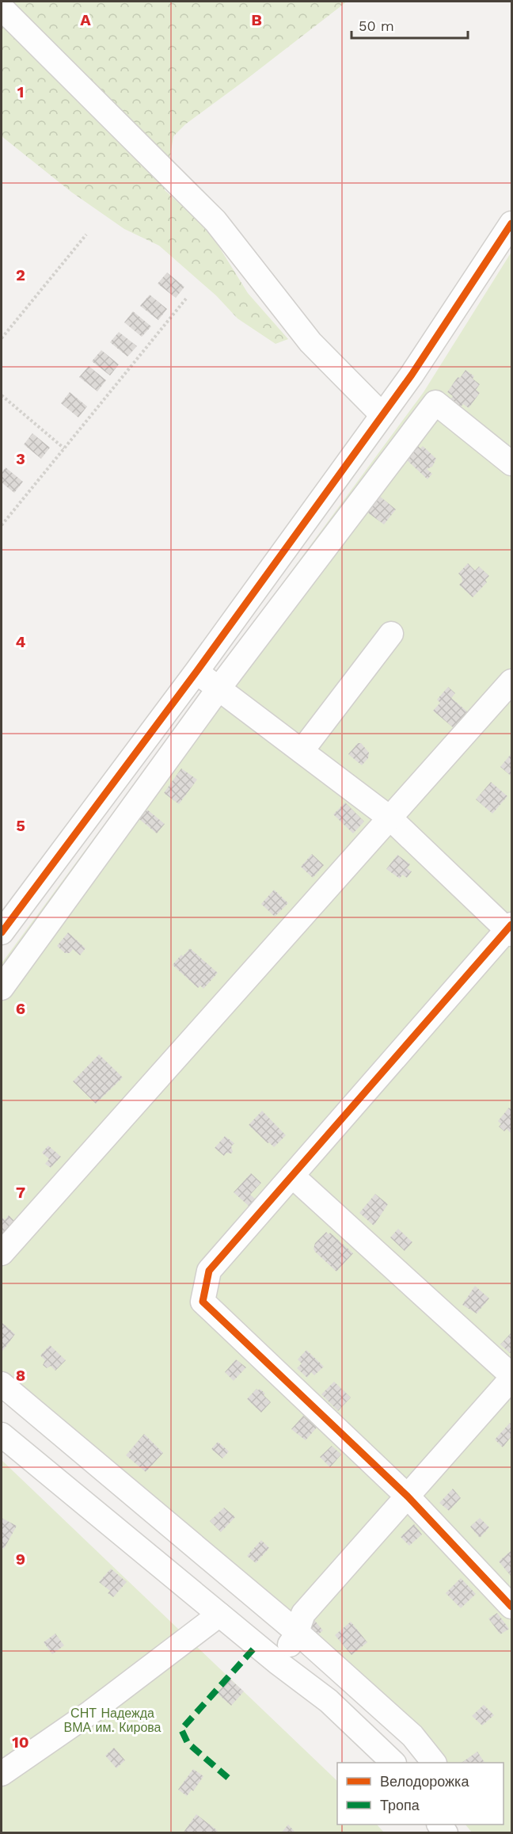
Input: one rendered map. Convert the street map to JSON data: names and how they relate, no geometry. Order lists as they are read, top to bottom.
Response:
{
  "parks": ["СНТ Надежда ВМА им. Кирова"],
  "legend": ["Велодорожка", "Тропа"],
  "scale_bar": "50 m",
  "grid": {
    "columns": ["A", "B"],
    "rows": [
      "1",
      "2",
      "3",
      "4",
      "5",
      "6",
      "7",
      "8",
      "9",
      "10"
    ]
  }
}
